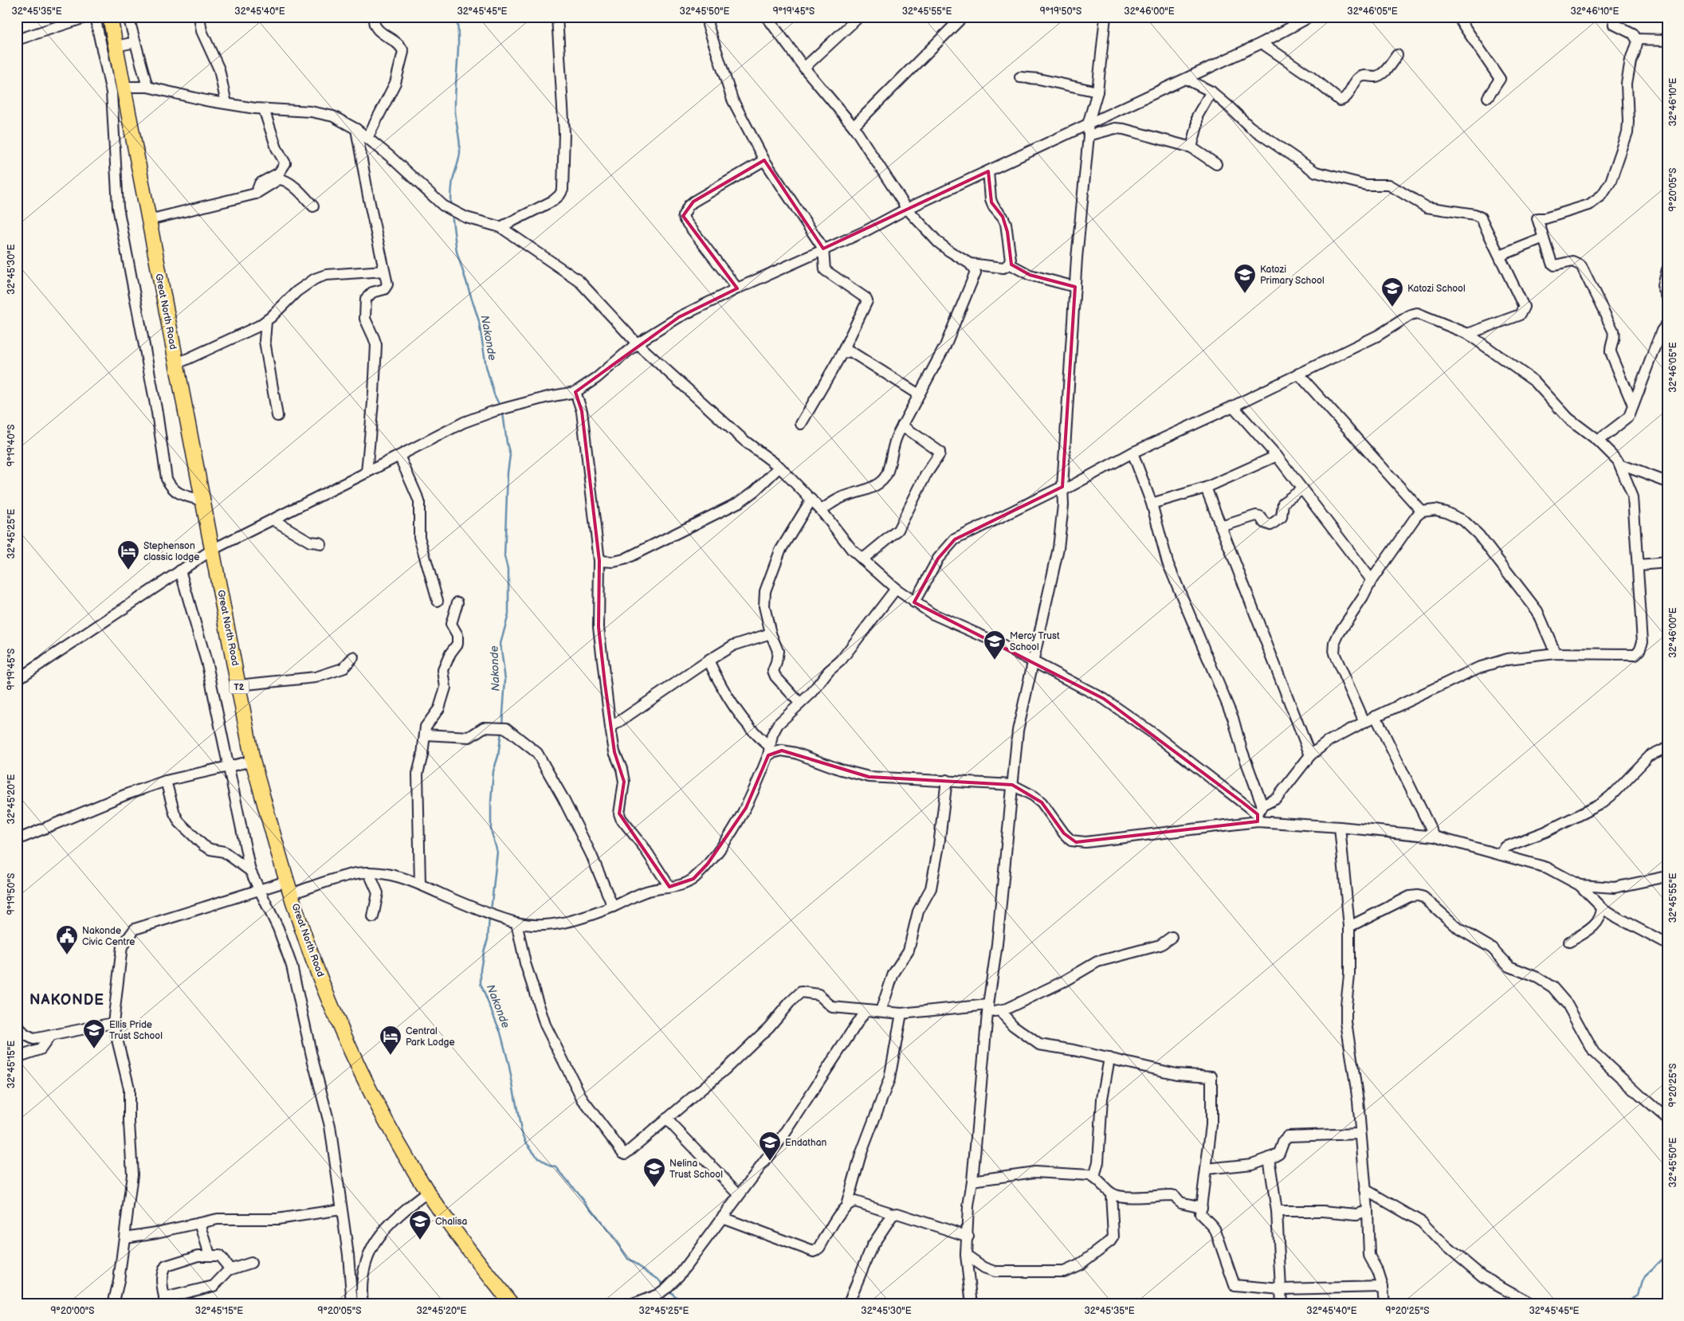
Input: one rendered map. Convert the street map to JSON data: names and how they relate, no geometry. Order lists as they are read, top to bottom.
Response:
{
  "streets": {
    "highway": ["Great North Road", "T2"]
  },
  "districts": ["NAKONDE"],
  "water": ["Nakonde"],
  "places": {
    "school or university": [
      "Katozi Primary School",
      "Katozi School",
      "Mercy Trust School",
      "Ellis Pride Trust School",
      "Endathan",
      "Nelina Trust School",
      "Chalisa"
    ],
    "hotel": ["Stephenson classic lodge", "Central Park Lodge"],
    "public building": ["Nakonde Civic Centre"]
  },
  "coordinates": [
    "32°45'35\"E",
    "32°45'40\"E",
    "32°45'45\"E",
    "32°45'50\"E",
    "9°19'45\"S",
    "32°45'55\"E",
    "9°19'50\"S",
    "32°46'00\"E",
    "32°46'05\"E",
    "32°46'10\"E",
    "9°20'05\"S",
    "32°45'30\"E",
    "9°19'40\"S",
    "32°45'25\"E",
    "32°45'20\"E",
    "32°45'15\"E",
    "9°20'25\"S",
    "9°20'00\"S"
  ]
}
